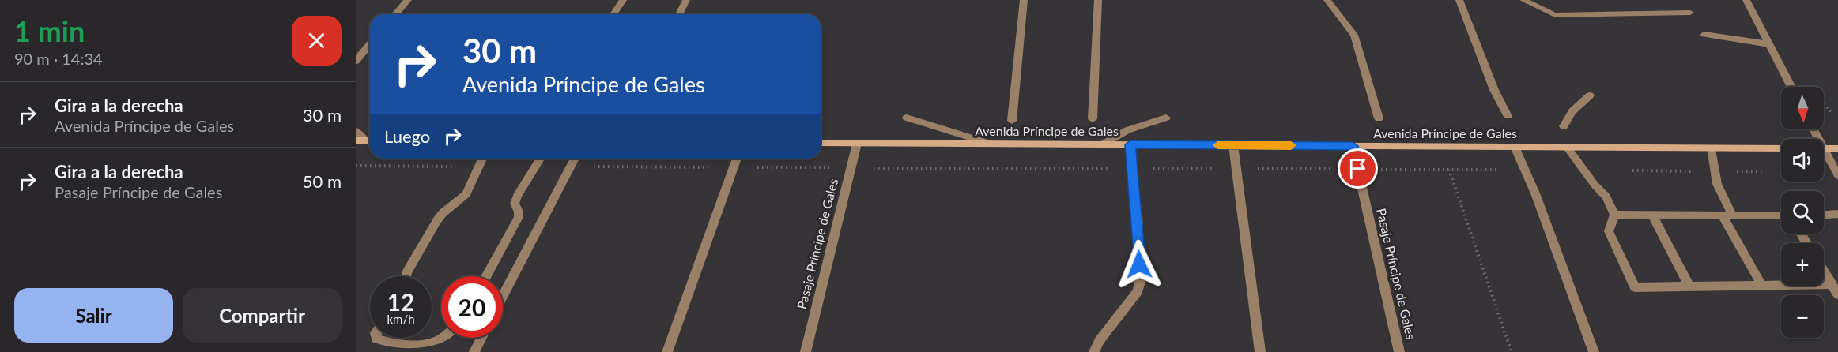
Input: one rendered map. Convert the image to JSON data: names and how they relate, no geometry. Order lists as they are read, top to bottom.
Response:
{
  "streets": {
    "main road": ["Avenida Príncipe de Gales"],
    "street": ["Pasaje Príncipe de Gales"]
  },
  "crossings": [
    ["Avenida Príncipe de Gales", "Pasaje Príncipe de Gales"]
  ],
  "north": "bottom",
  "page": {
    "heading": ["1 min", "90 m · 14:34"],
    "turn": ["30 m", "Avenida Príncipe de Gales"],
    "list": [
      {
        "name": "Gira a la derecha",
        "note": "Avenida Príncipe de Gales",
        "value": "30 m"
      },
      {
        "name": "Gira a la derecha",
        "note": "Pasaje Príncipe de Gales",
        "value": "50 m"
      }
    ],
    "map_buttons": ["+", "−"],
    "then": "Luego",
    "speed": "12 km/h",
    "limit": "20",
    "buttons": ["Salir", "Compartir"]
  }
}
